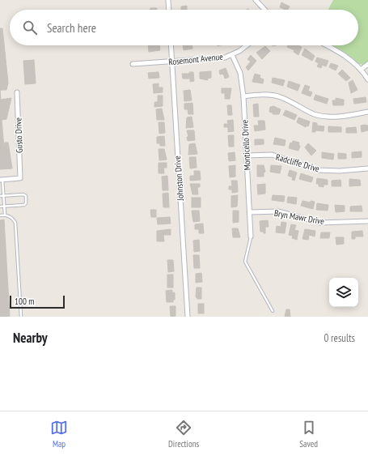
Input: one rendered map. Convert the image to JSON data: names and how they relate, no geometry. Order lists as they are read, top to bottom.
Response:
{
  "streets": {
    "street": [
      "Rosemont Avenue",
      "Gusto Drive",
      "Monticello Drive",
      "Radcliffe Drive",
      "Johnston Drive",
      "Bryn Mawr Drive"
    ]
  },
  "crossings": [
    ["Rosemont Avenue", "Monticello Drive"],
    ["Rosemont Avenue", "Johnston Drive"],
    ["Monticello Drive", "Radcliffe Drive"],
    ["Monticello Drive", "Bryn Mawr Drive"]
  ],
  "scale_bar": "100 m",
  "page": {
    "search": "Search here",
    "scale": "100 m",
    "heading": ["Nearby", "0 results"],
    "nav": ["Map", "Directions", "Saved"]
  }
}
